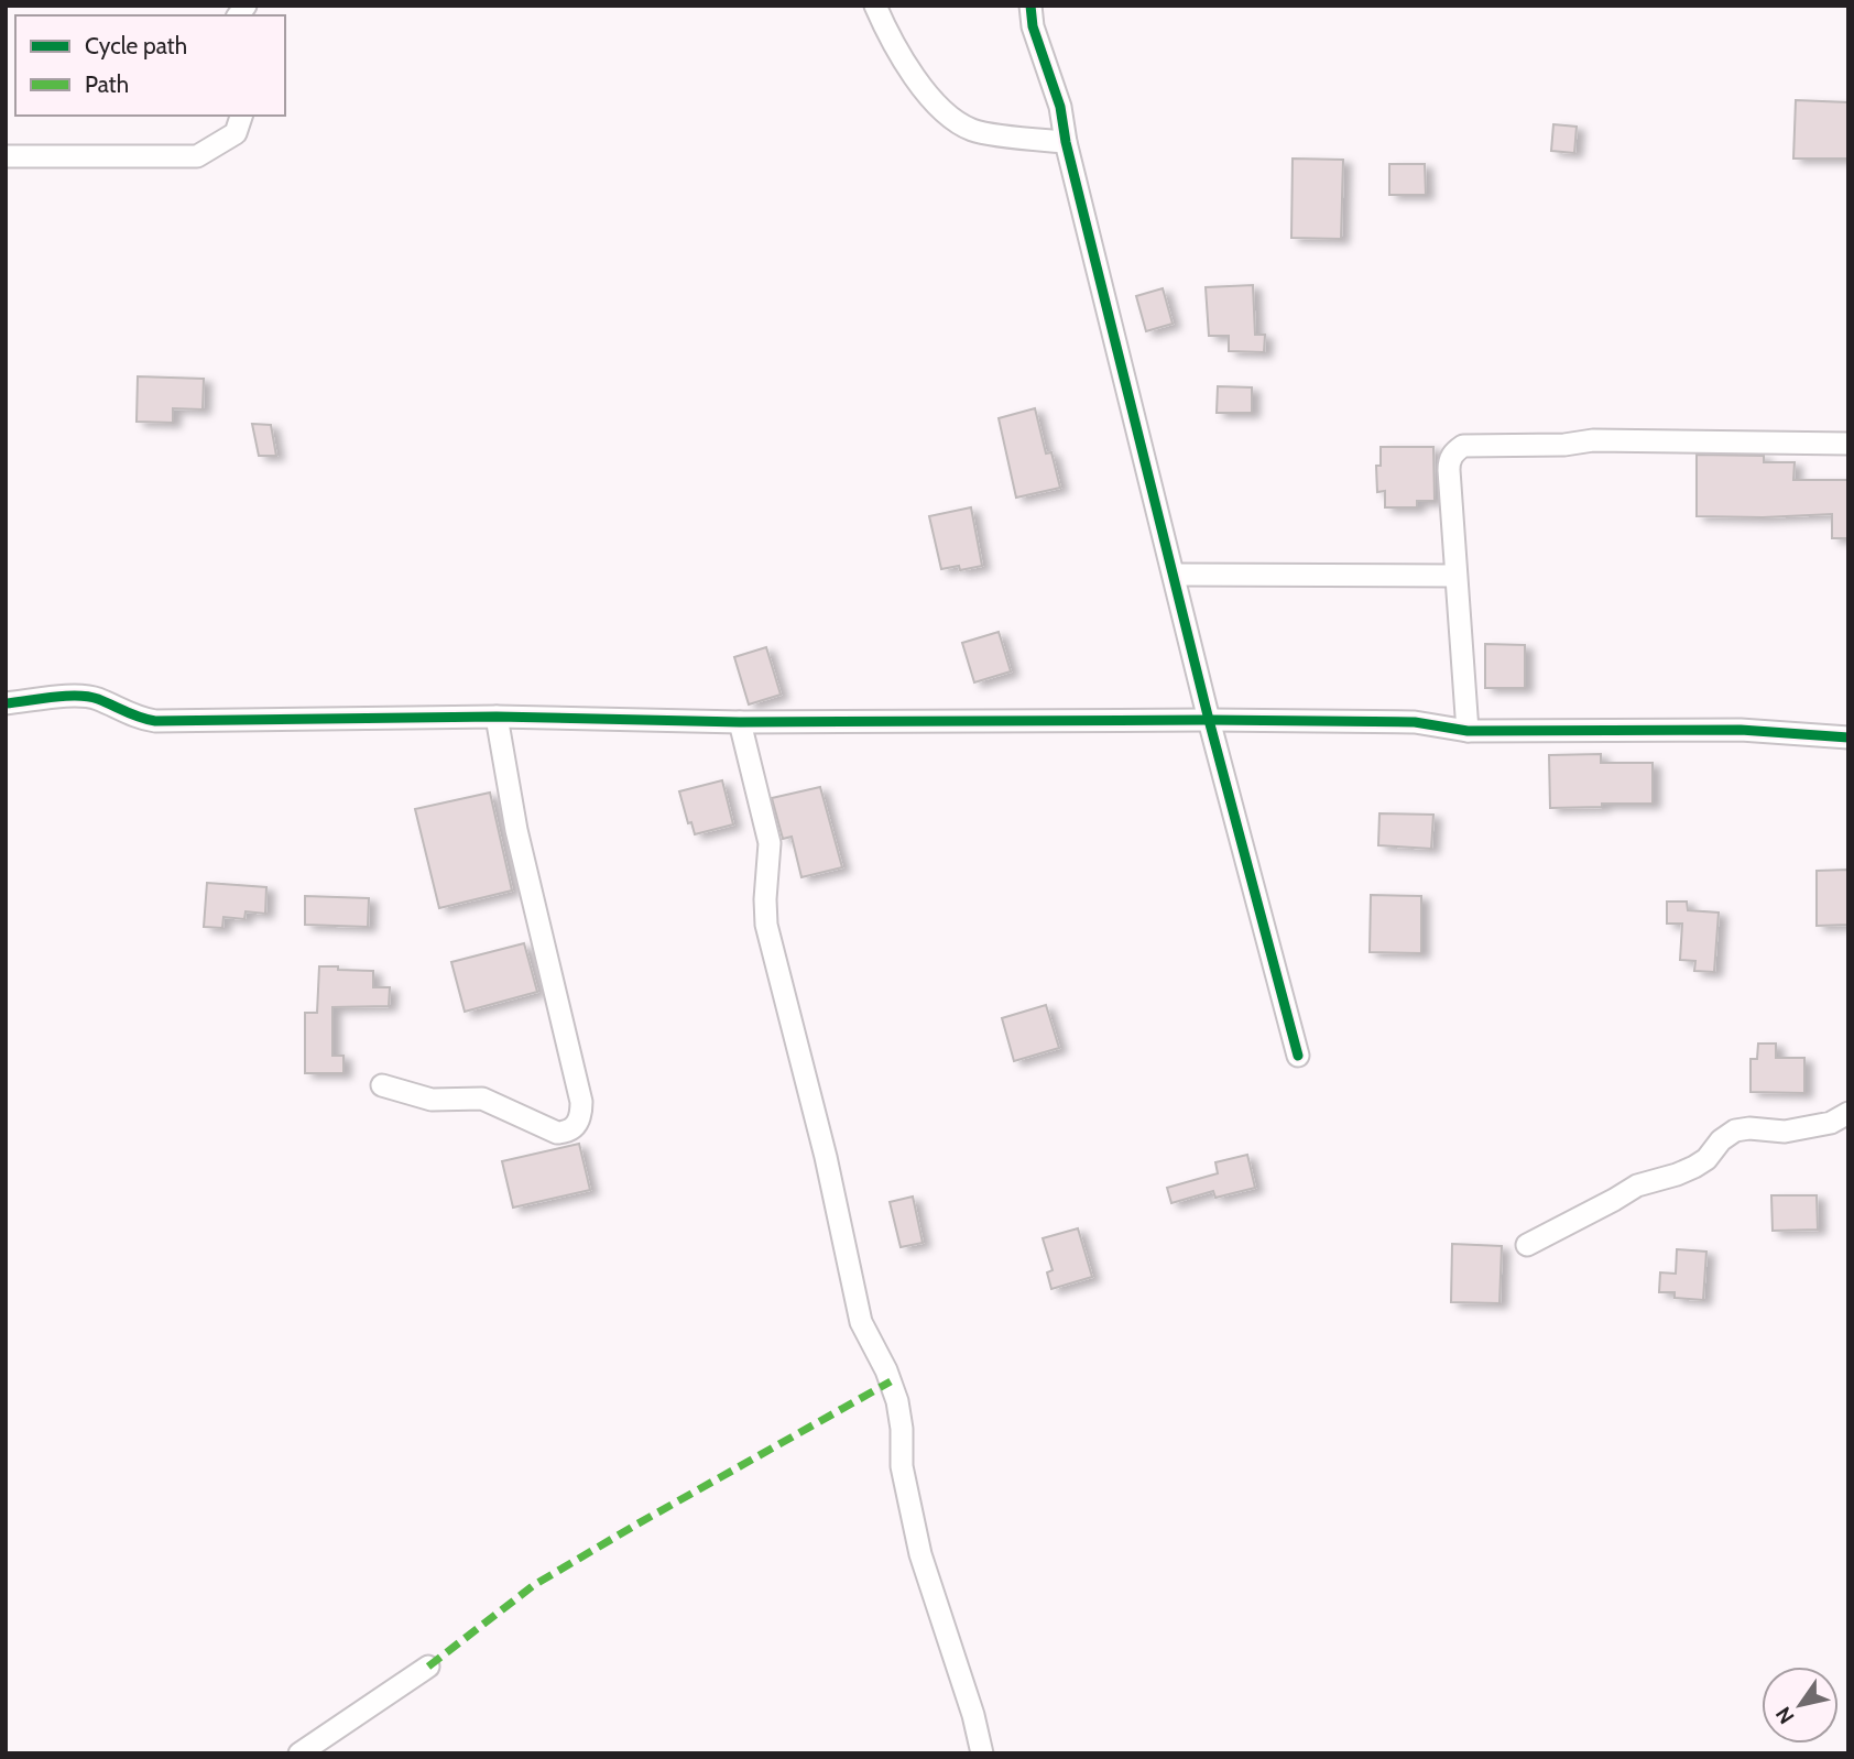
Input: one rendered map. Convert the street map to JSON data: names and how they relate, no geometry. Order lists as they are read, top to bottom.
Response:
{
  "legend": ["Cycle path", "Path"],
  "north": "bottom left"
}
